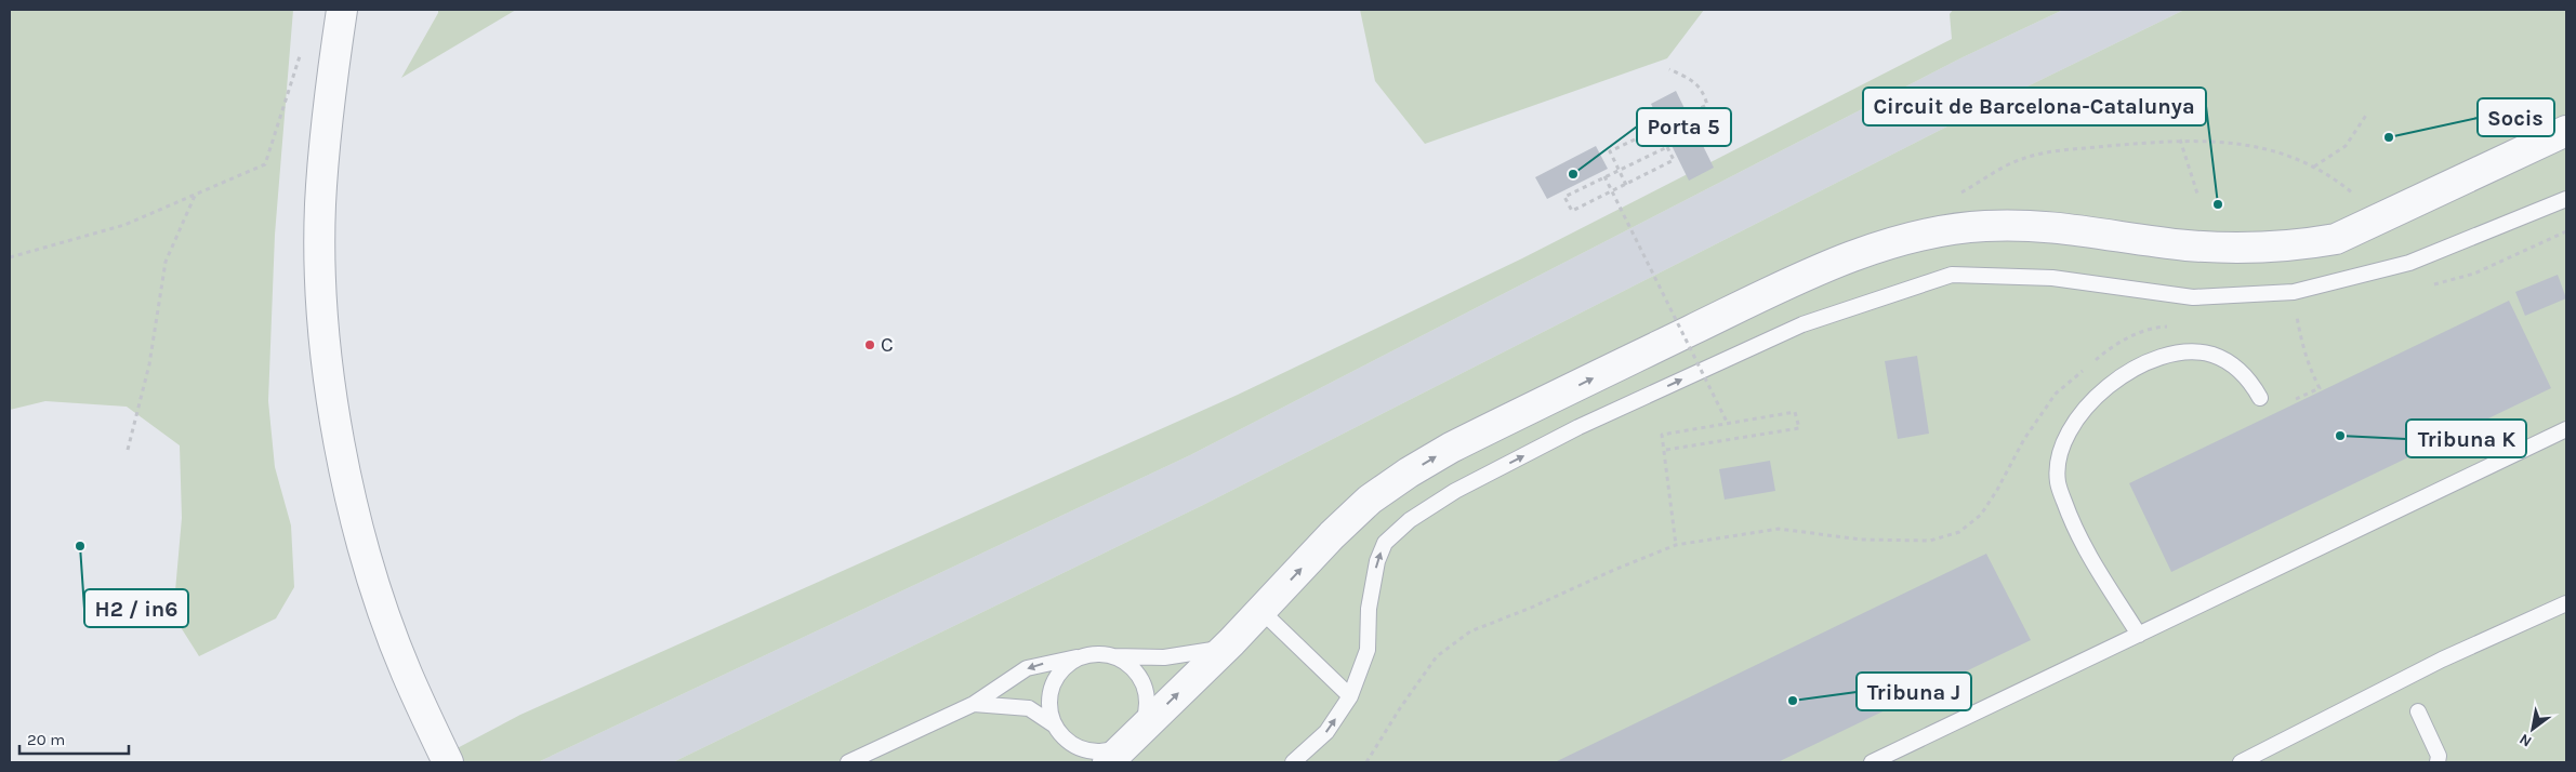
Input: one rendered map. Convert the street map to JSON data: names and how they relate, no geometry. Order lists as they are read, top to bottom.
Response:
{
  "places": [
    "Socis",
    "Porta 5",
    "Circuit de Barcelona-Catalunya",
    "C",
    "Tribuna K",
    "H2 / in6",
    "Tribuna J"
  ],
  "scale_bar": "20 m",
  "north": "bottom left"
}
